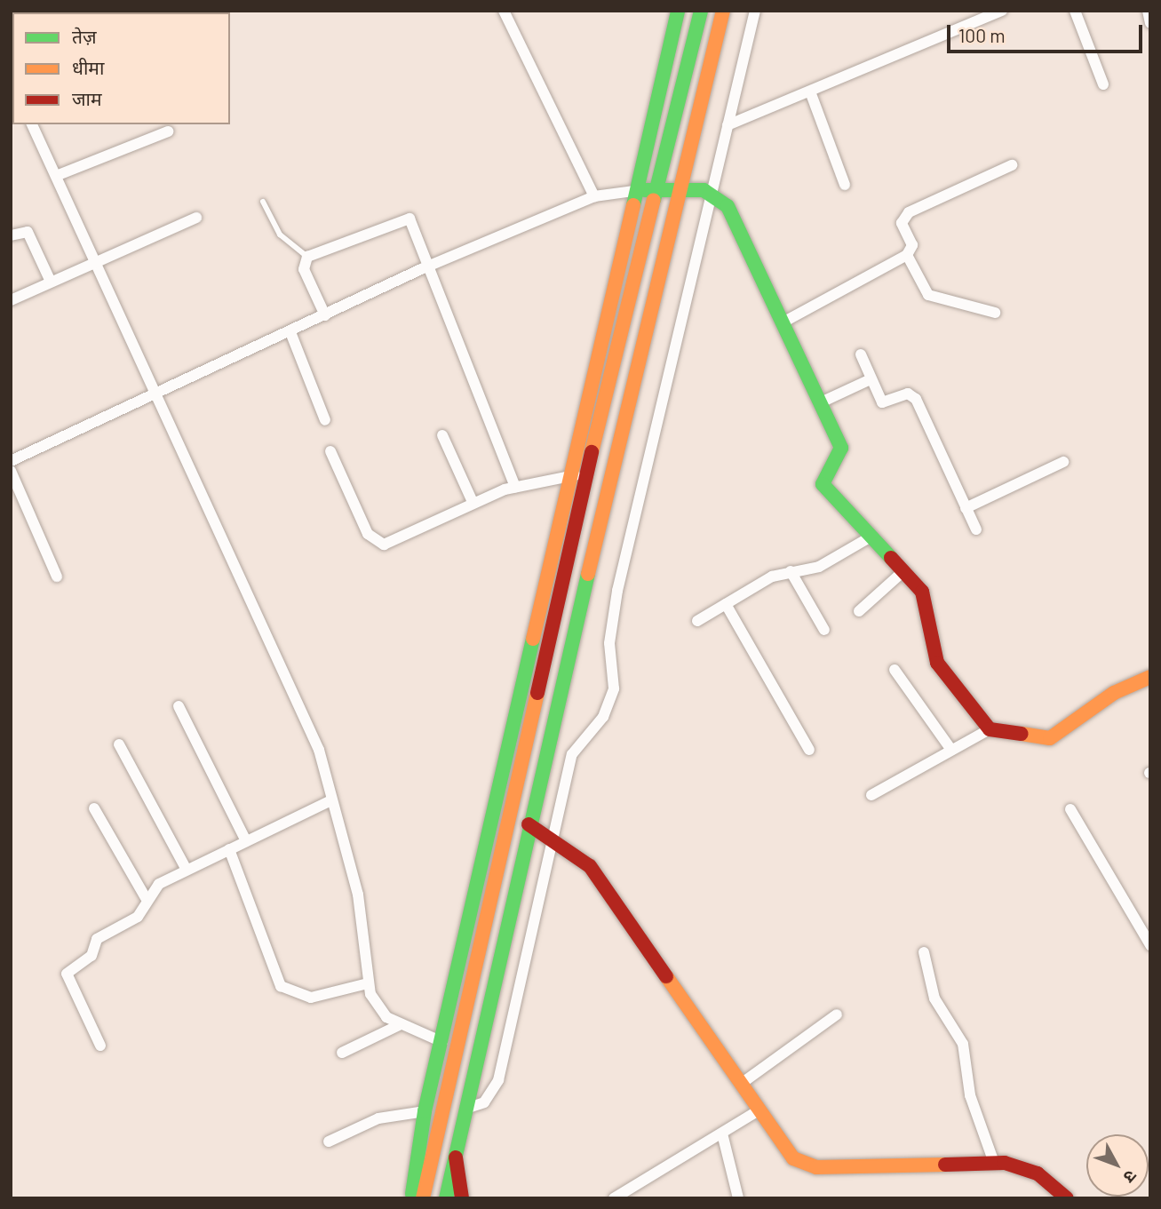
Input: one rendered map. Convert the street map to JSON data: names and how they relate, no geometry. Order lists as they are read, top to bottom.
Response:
{
  "legend": ["तेज़", "धीमा", "जाम"],
  "scale_bar": "100 m",
  "north": "bottom right"
}
